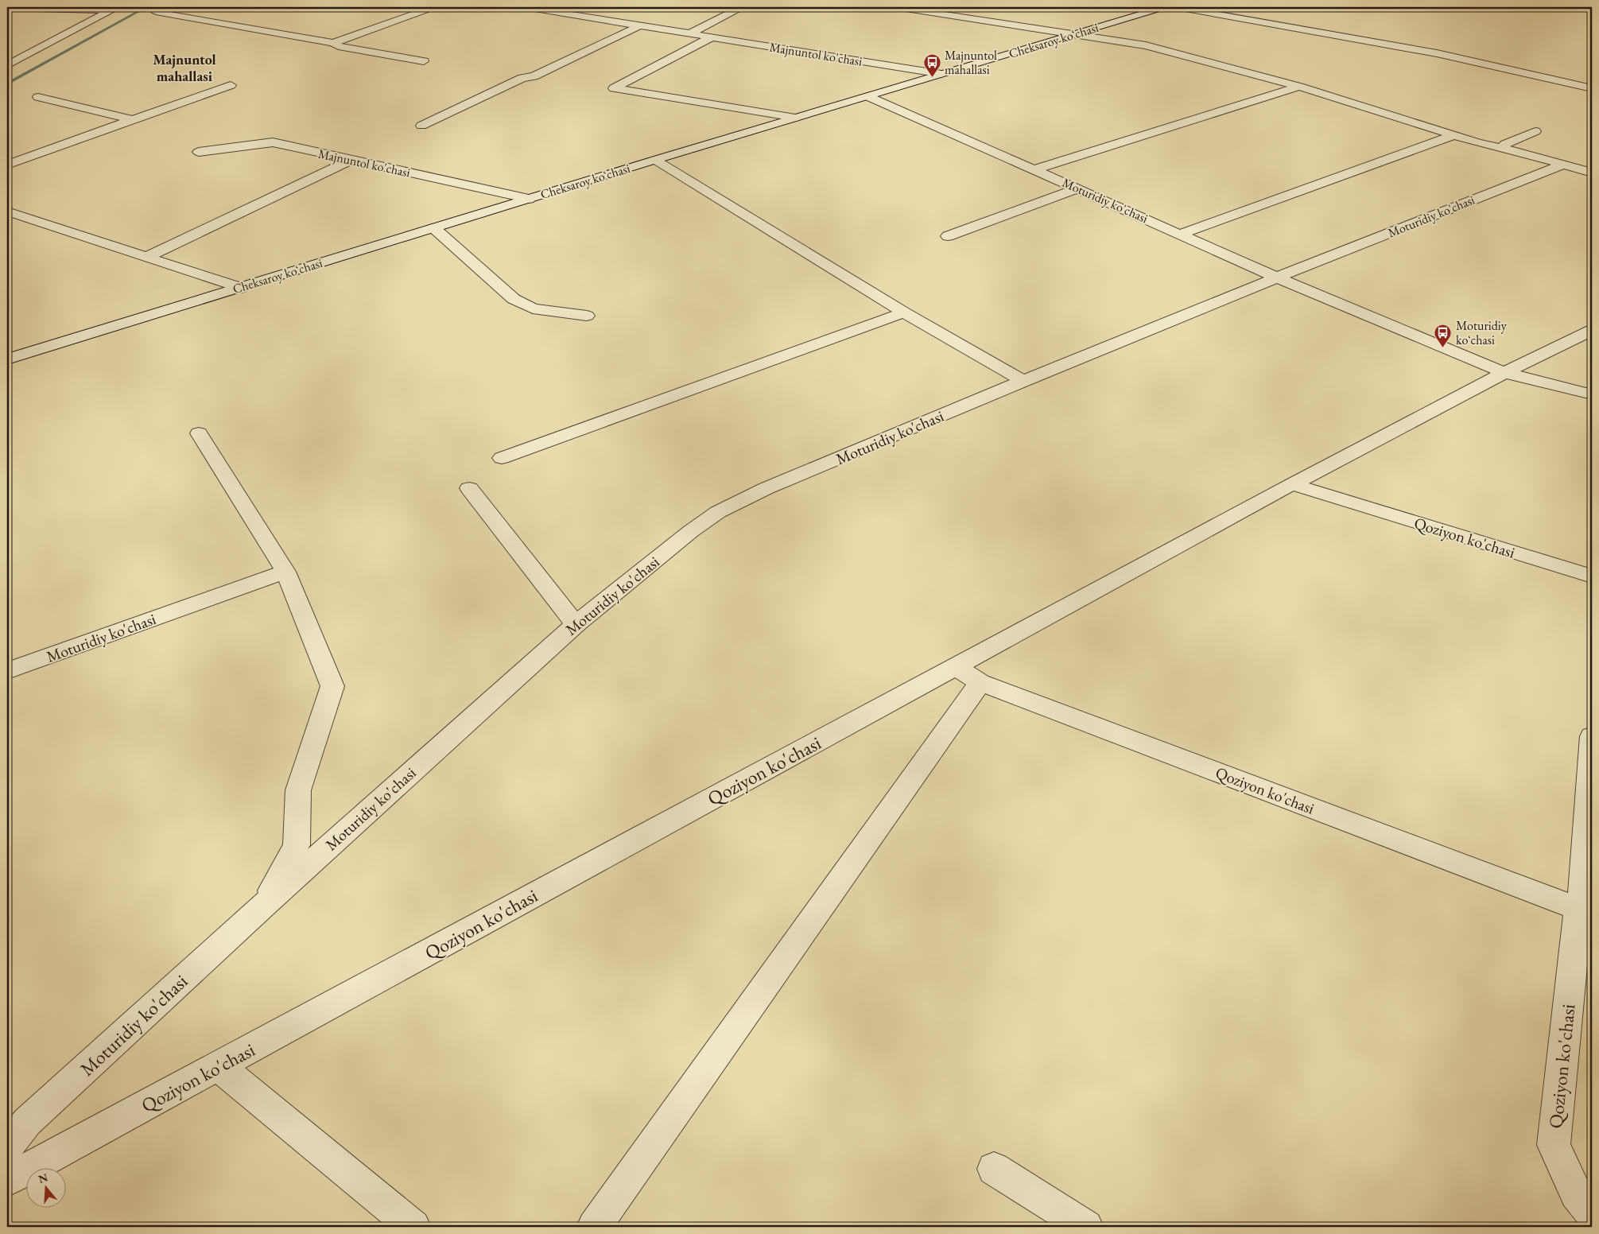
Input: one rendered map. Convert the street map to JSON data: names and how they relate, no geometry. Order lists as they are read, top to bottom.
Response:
{
  "streets": {
    "street": [
      "Cheksaroy koʻchasi",
      "Majnuntol ko'chasi",
      "Moturidiy ko'chasi",
      "Qoziyon ko'chasi"
    ]
  },
  "crossings": [
    ["Cheksaroy koʻchasi", "Majnuntol ko'chasi"],
    ["Cheksaroy koʻchasi", "Moturidiy ko'chasi"],
    ["Moturidiy ko'chasi", "Qoziyon ko'chasi"]
  ],
  "districts": ["Majnuntol mahallasi"],
  "places": {
    "bus stop": ["Majnuntol mahallasi", "Moturidiy koʻchasi"]
  },
  "north": "top"
}
